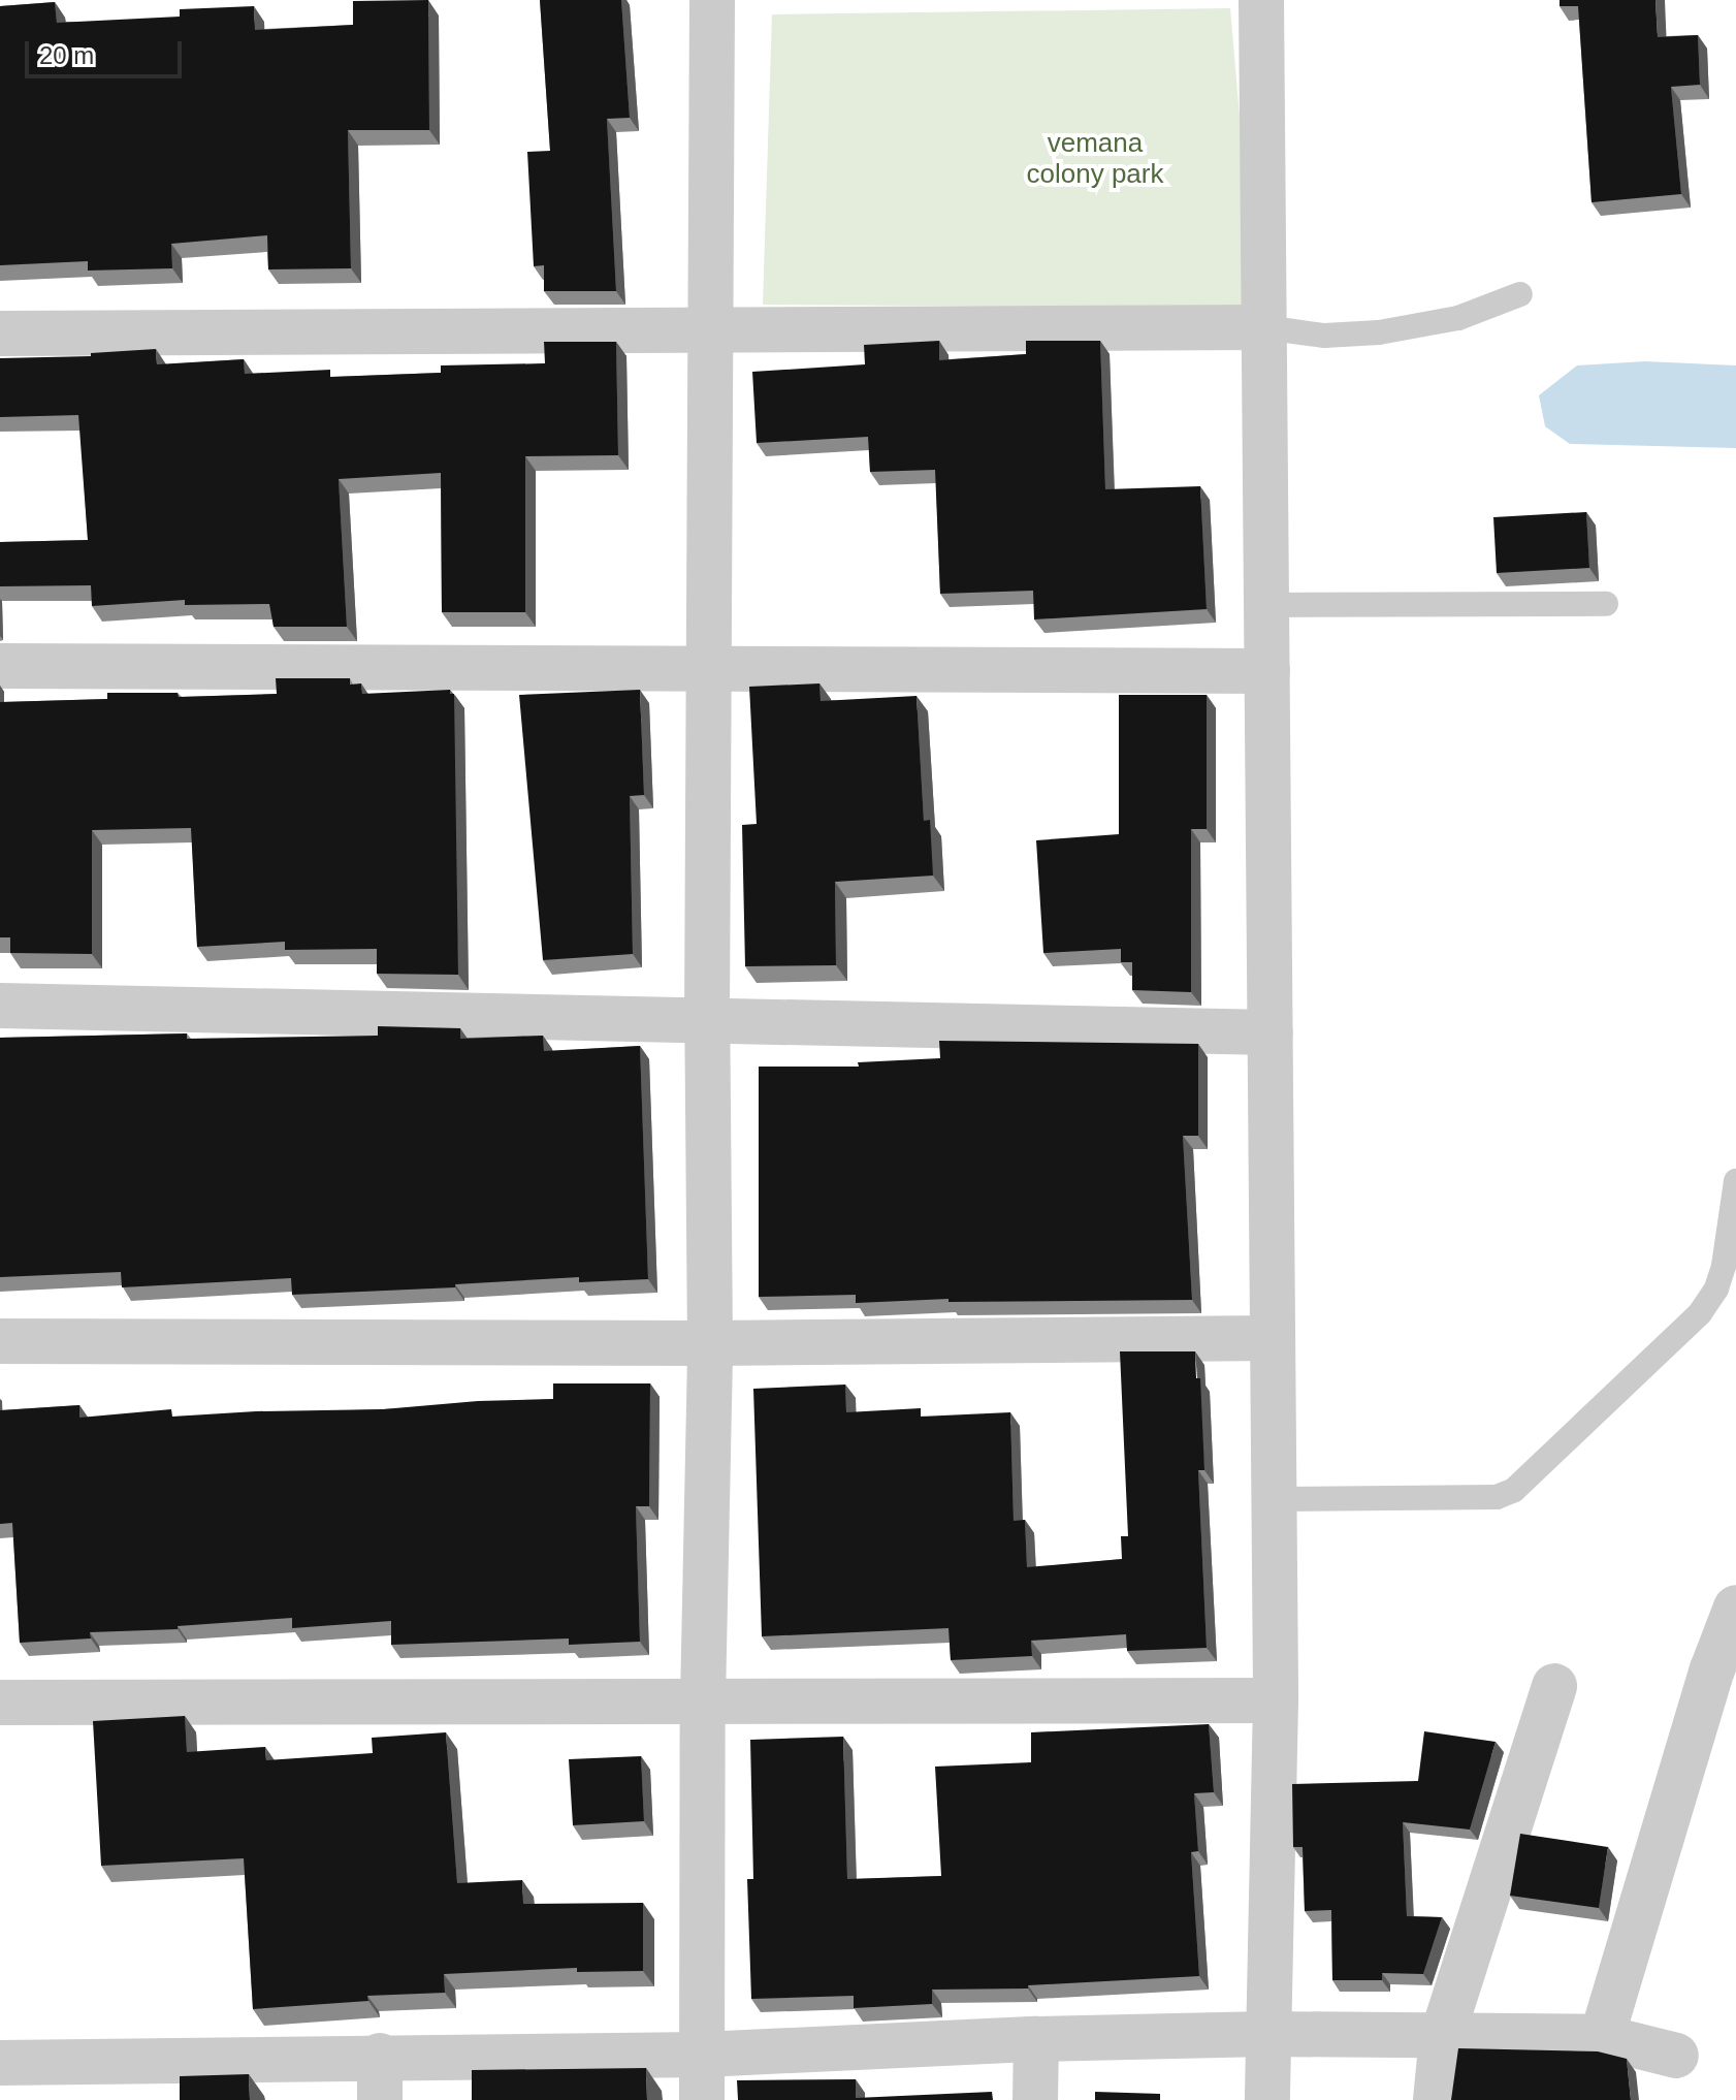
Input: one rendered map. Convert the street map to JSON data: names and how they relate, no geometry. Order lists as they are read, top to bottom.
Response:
{
  "parks": ["vemana colony park"],
  "scale_bar": "20 m"
}
